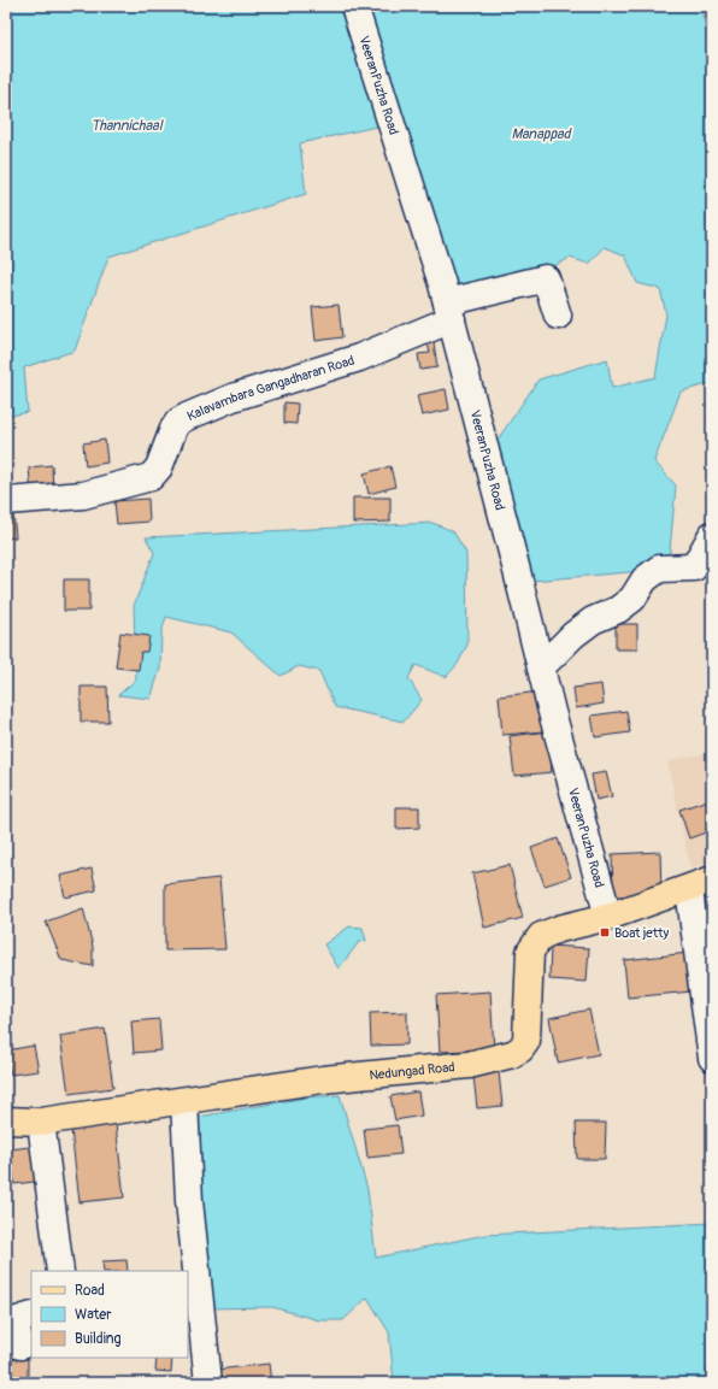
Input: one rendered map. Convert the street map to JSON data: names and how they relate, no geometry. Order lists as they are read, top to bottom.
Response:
{
  "streets": {
    "main road": ["Nedungad Road"],
    "street": ["VeeranPuzha Road", "Kalavambara Gangadharan Road"]
  },
  "crossings": [
    ["VeeranPuzha Road", "Kalavambara Gangadharan Road"],
    ["VeeranPuzha Road", "Nedungad Road"]
  ],
  "water": ["Thannichaal", "Manappad"],
  "places": {
    "transit": ["Boat jetty"]
  },
  "legend": ["Road", "Water", "Building"]
}
